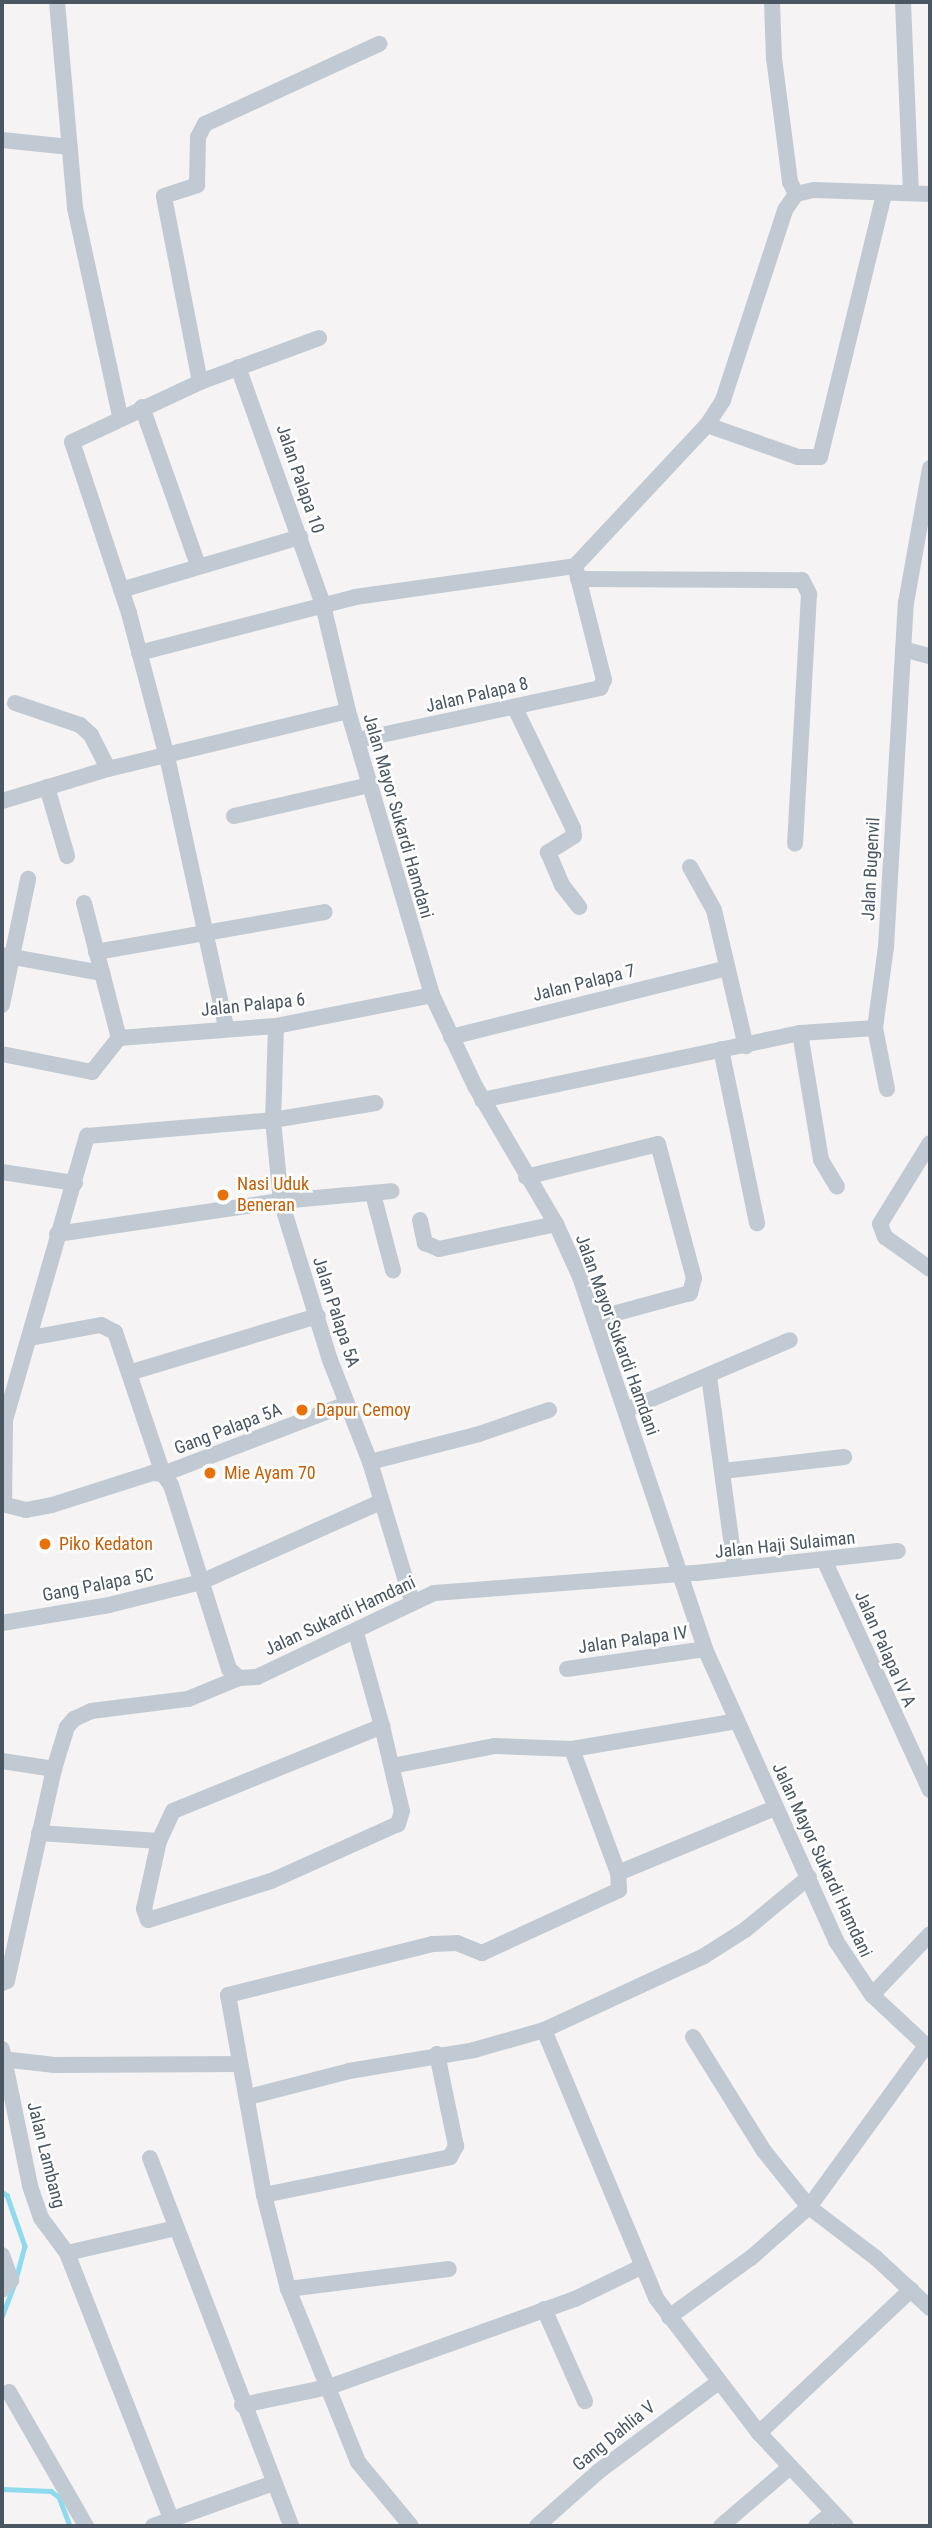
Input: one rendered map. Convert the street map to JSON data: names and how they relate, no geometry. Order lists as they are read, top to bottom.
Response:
{
  "streets": {
    "street": [
      "Jalan Palapa 10",
      "Jalan Palapa 8",
      "Jalan Mayor Sukardi Hamdani",
      "Jalan Bugenvil",
      "Jalan Palapa 7",
      "Jalan Palapa 6",
      "Jalan Palapa 5A",
      "Gang Palapa 5A",
      "Jalan Haji Sulaiman",
      "Gang Palapa 5C",
      "Jalan Sukardi Hamdani",
      "Jalan Palapa IV",
      "Jalan Palapa IV A",
      "Jalan Lambang",
      "Gang Dahlia V"
    ]
  },
  "crossings": [
    ["Jalan Palapa 10", "Jalan Mayor Sukardi Hamdani"],
    ["Jalan Palapa 8", "Jalan Mayor Sukardi Hamdani"],
    ["Jalan Mayor Sukardi Hamdani", "Jalan Palapa 7"],
    ["Jalan Mayor Sukardi Hamdani", "Jalan Palapa 6"],
    ["Jalan Mayor Sukardi Hamdani", "Jalan Haji Sulaiman"],
    ["Jalan Mayor Sukardi Hamdani", "Jalan Sukardi Hamdani"],
    ["Jalan Mayor Sukardi Hamdani", "Jalan Palapa IV"],
    ["Jalan Palapa 6", "Jalan Palapa 5A"],
    ["Jalan Palapa 5A", "Gang Palapa 5A"],
    ["Jalan Palapa 5A", "Gang Palapa 5C"],
    ["Jalan Palapa 5A", "Jalan Sukardi Hamdani"],
    ["Jalan Haji Sulaiman", "Jalan Sukardi Hamdani"],
    ["Jalan Haji Sulaiman", "Jalan Palapa IV A"]
  ],
  "places": [
    "Nasi Uduk Beneran",
    "Dapur Cemoy",
    "Mie Ayam 70",
    "Piko Kedaton"
  ]
}
